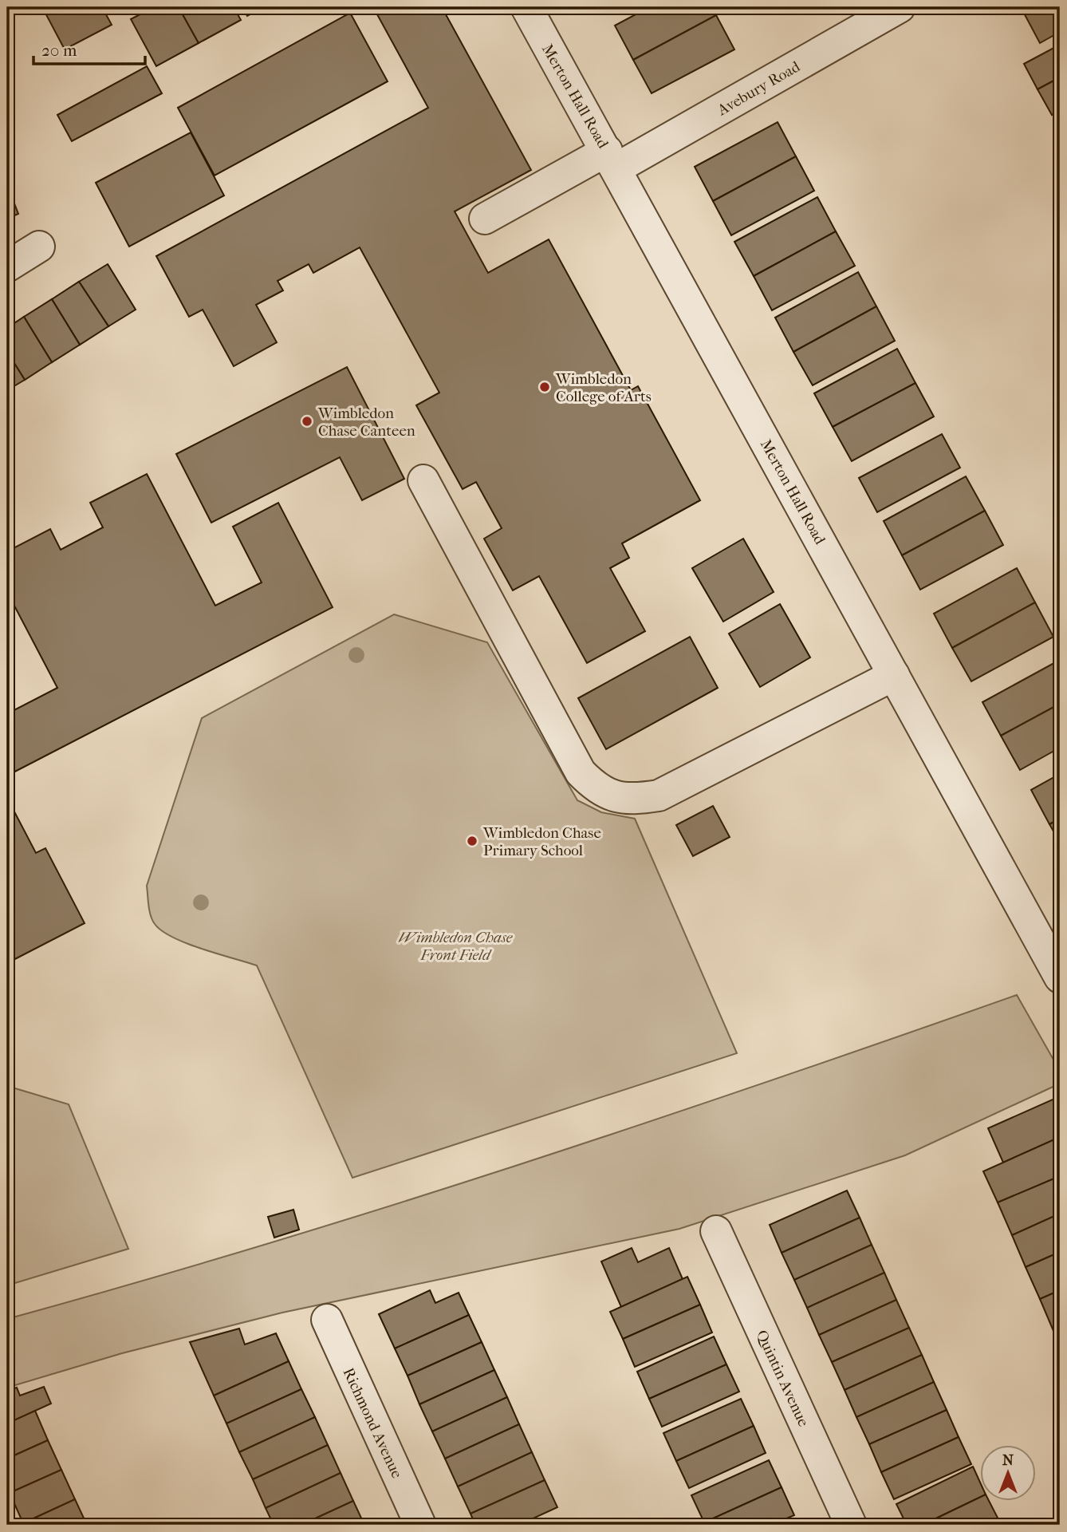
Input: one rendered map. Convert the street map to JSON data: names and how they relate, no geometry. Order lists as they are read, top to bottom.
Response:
{
  "streets": {
    "street": [
      "Avebury Road",
      "Merton Hall Road",
      "Quintin Avenue",
      "Richmond Avenue"
    ]
  },
  "crossings": [
    ["Avebury Road", "Merton Hall Road"]
  ],
  "parks": ["Wimbledon Chase Front Field"],
  "places": ["Wimbledon College of Arts", "Wimbledon Chase Canteen", "Wimbledon Chase Primary School"],
  "scale_bar": "20 m",
  "north": "top"
}
